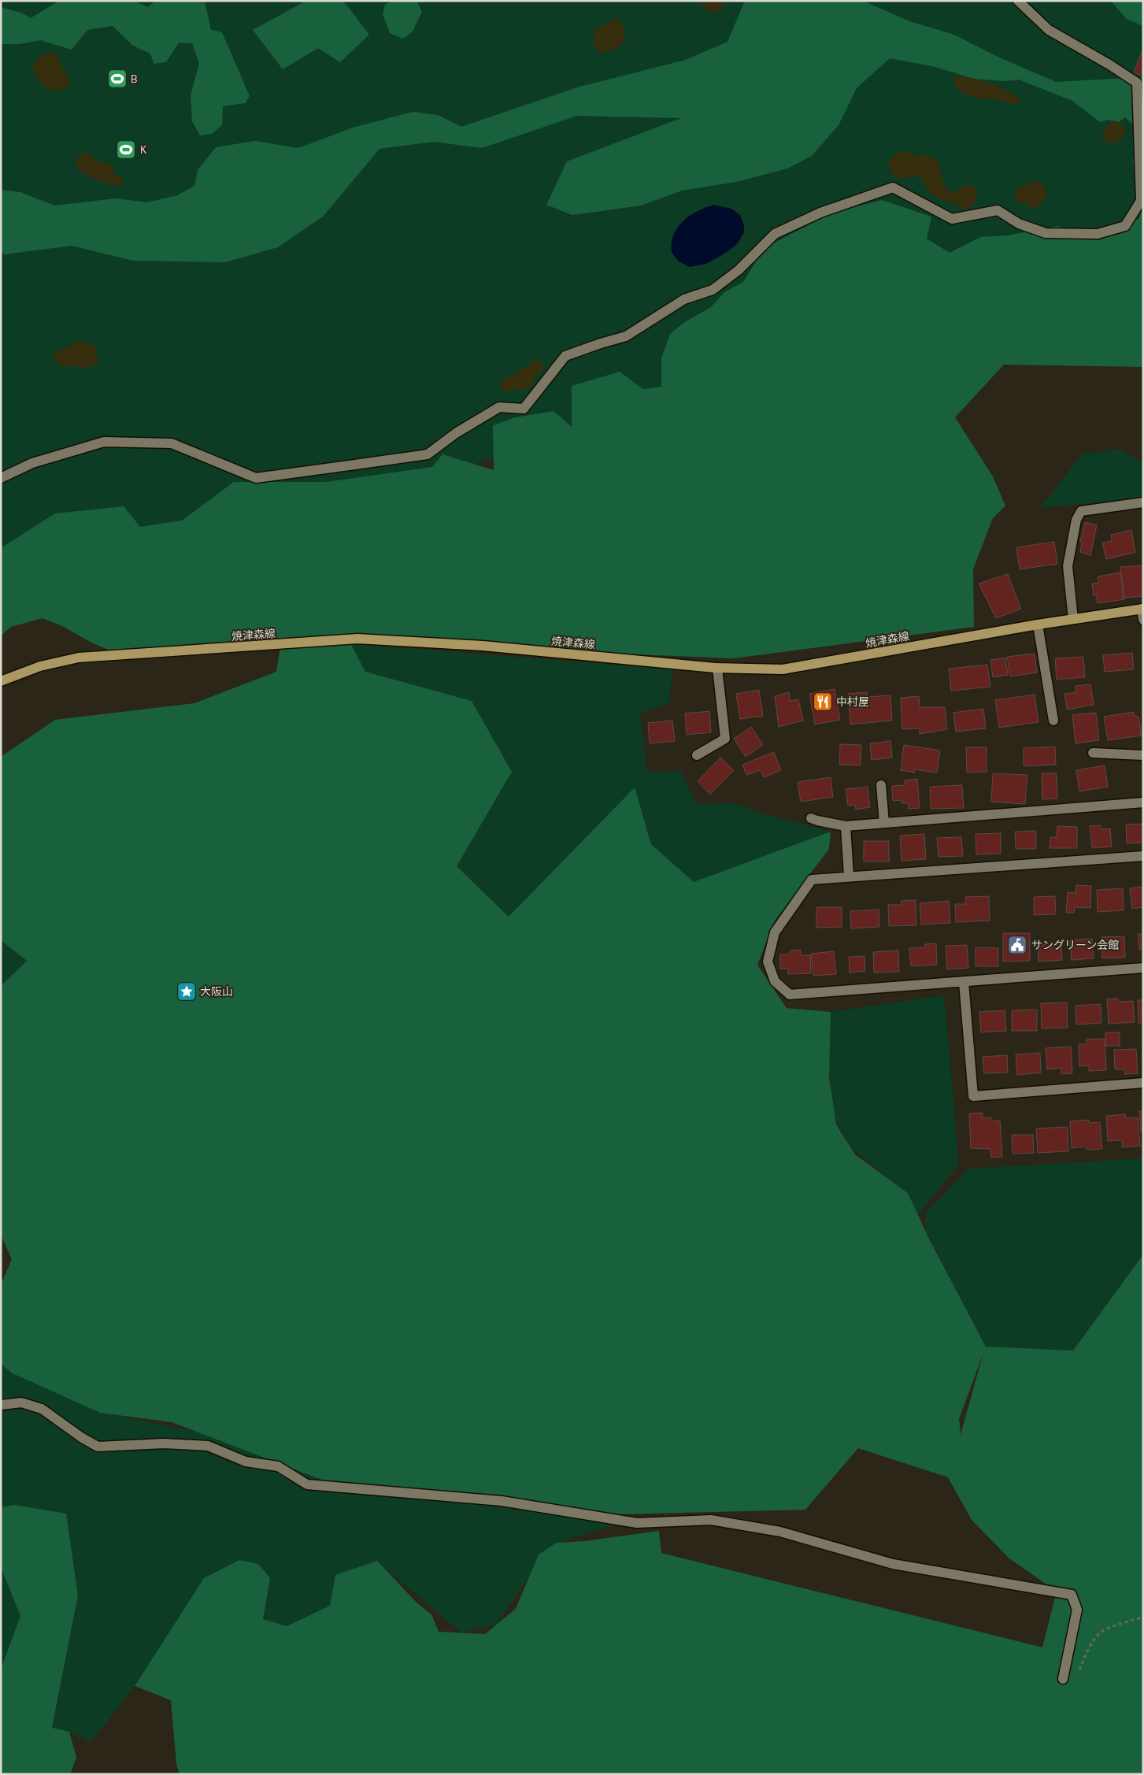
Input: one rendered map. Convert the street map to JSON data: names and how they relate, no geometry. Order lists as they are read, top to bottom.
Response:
{
  "streets": {
    "main road": ["焼津森線"]
  },
  "places": {
    "sports": ["B", "K"],
    "restaurant": ["中村屋"],
    "public building": ["サングリーン会館"],
    "place": ["大阪山"]
  }
}
